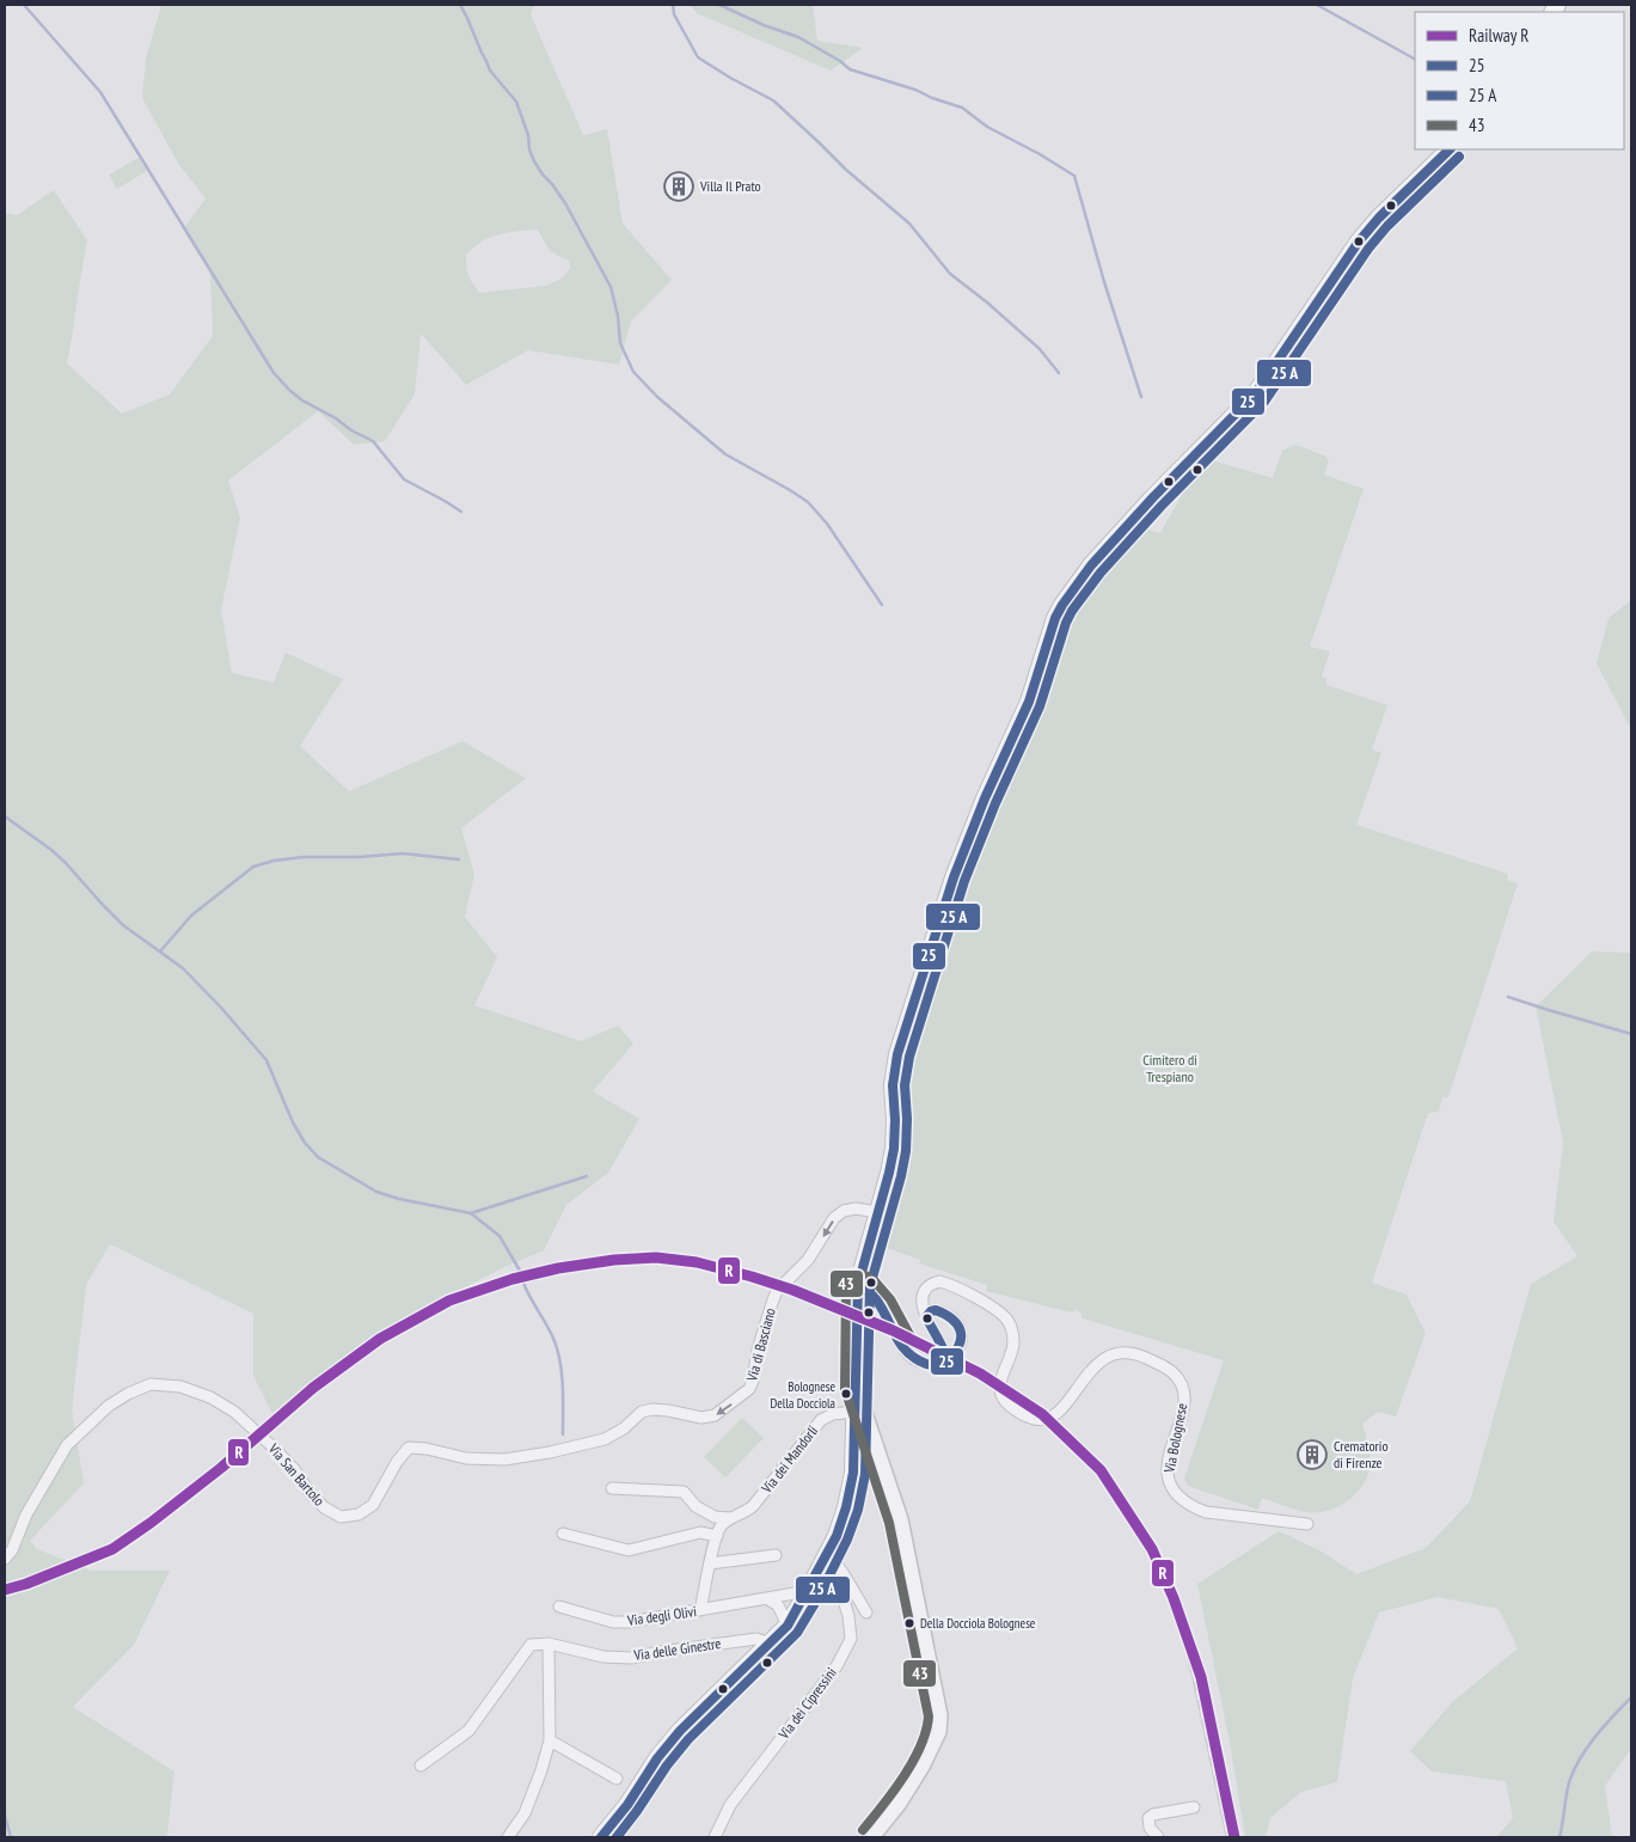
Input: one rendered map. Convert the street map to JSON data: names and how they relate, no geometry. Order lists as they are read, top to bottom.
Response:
{
  "streets": {
    "street": [
      "Via di Basciano",
      "Via Bolognese",
      "Via dei Mandorli",
      "Via San Bartolo",
      "Via degli Olivi",
      "Via delle Ginestre",
      "Via dei Cipressini"
    ]
  },
  "crossings": [
    ["Via di Basciano", "Via San Bartolo"],
    ["Via dei Mandorli", "Via degli Olivi"]
  ],
  "one_way": ["Via di Basciano"],
  "parks": ["Cimitero di Trespiano"],
  "places": {
    "building": ["Villa Il Prato", "Crematorio di Firenze"],
    "other": ["Bolognese Della Docciola", "Della Docciola Bolognese"]
  },
  "lines": ["transit line 25", "rail line R", "transit line 43"],
  "legend": [
    "Railway R",
    "25",
    "25 A",
    "43"
  ]
}
